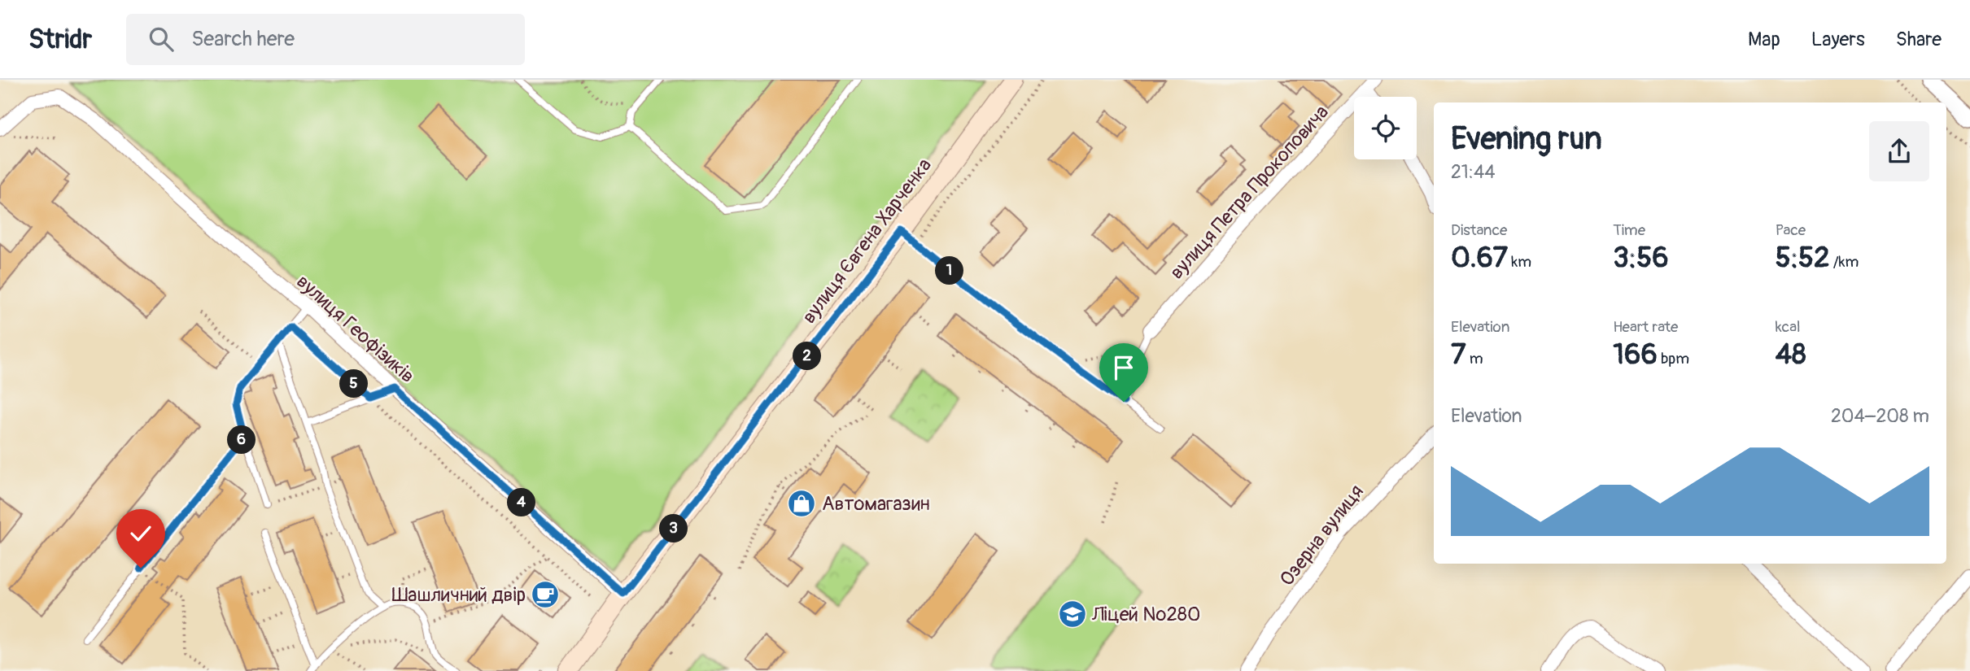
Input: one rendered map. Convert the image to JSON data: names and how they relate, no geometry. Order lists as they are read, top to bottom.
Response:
{
  "streets": {
    "main road": ["вулиця Євгена Харченка"],
    "street": ["вулиця Петра Прокоповича", "вулиця Геофізиків", "Озерна вулиця"]
  },
  "crossings": [
    ["вулиця Євгена Харченка", "вулиця Геофізиків"]
  ],
  "places": {
    "shop": ["Автомагазин"],
    "cafe": ["Шашличний двір"],
    "school or university": ["Ліцей №280"]
  },
  "page": {
    "header": "Stridr",
    "search": "Search here",
    "nav": ["Map", "Layers", "Share"],
    "heading": ["Evening run", "21:44"],
    "stats": [
      ["Distance", "0.67 km"],
      ["Time", "3:56"],
      ["Pace", "5:52 /km"],
      ["Elevation", "7 m"],
      ["Heart rate", "166 bpm"],
      ["kcal", "48"]
    ],
    "pins": [
      "1",
      "2",
      "5",
      "6",
      "4",
      "3"
    ],
    "chart": ["Elevation", "204–208 m"]
  }
}
